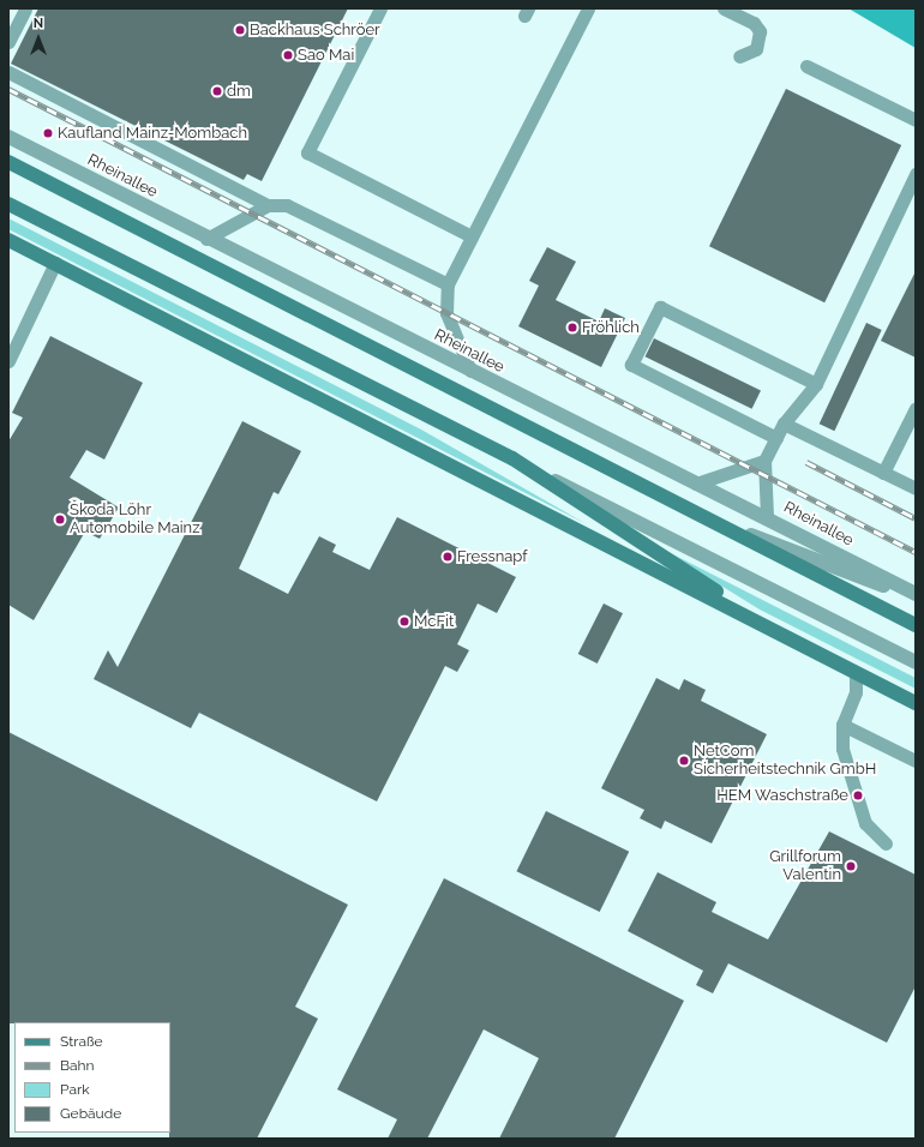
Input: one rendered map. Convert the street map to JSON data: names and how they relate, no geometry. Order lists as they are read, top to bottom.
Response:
{
  "streets": {
    "main road": ["Rheinallee"]
  },
  "places": [
    "Backhaus Schröer",
    "Sao Mai",
    "dm",
    "Kaufland Mainz-Mombach",
    "Fröhlich",
    "Škoda Löhr Automobile Mainz",
    "Fressnapf",
    "McFit",
    "NetCom Sicherheitstechnik GmbH",
    "HEM Waschstraße",
    "Grillforum Valentin"
  ],
  "legend": [
    "Straße",
    "Bahn",
    "Park",
    "Gebäude"
  ],
  "north": "top"
}
